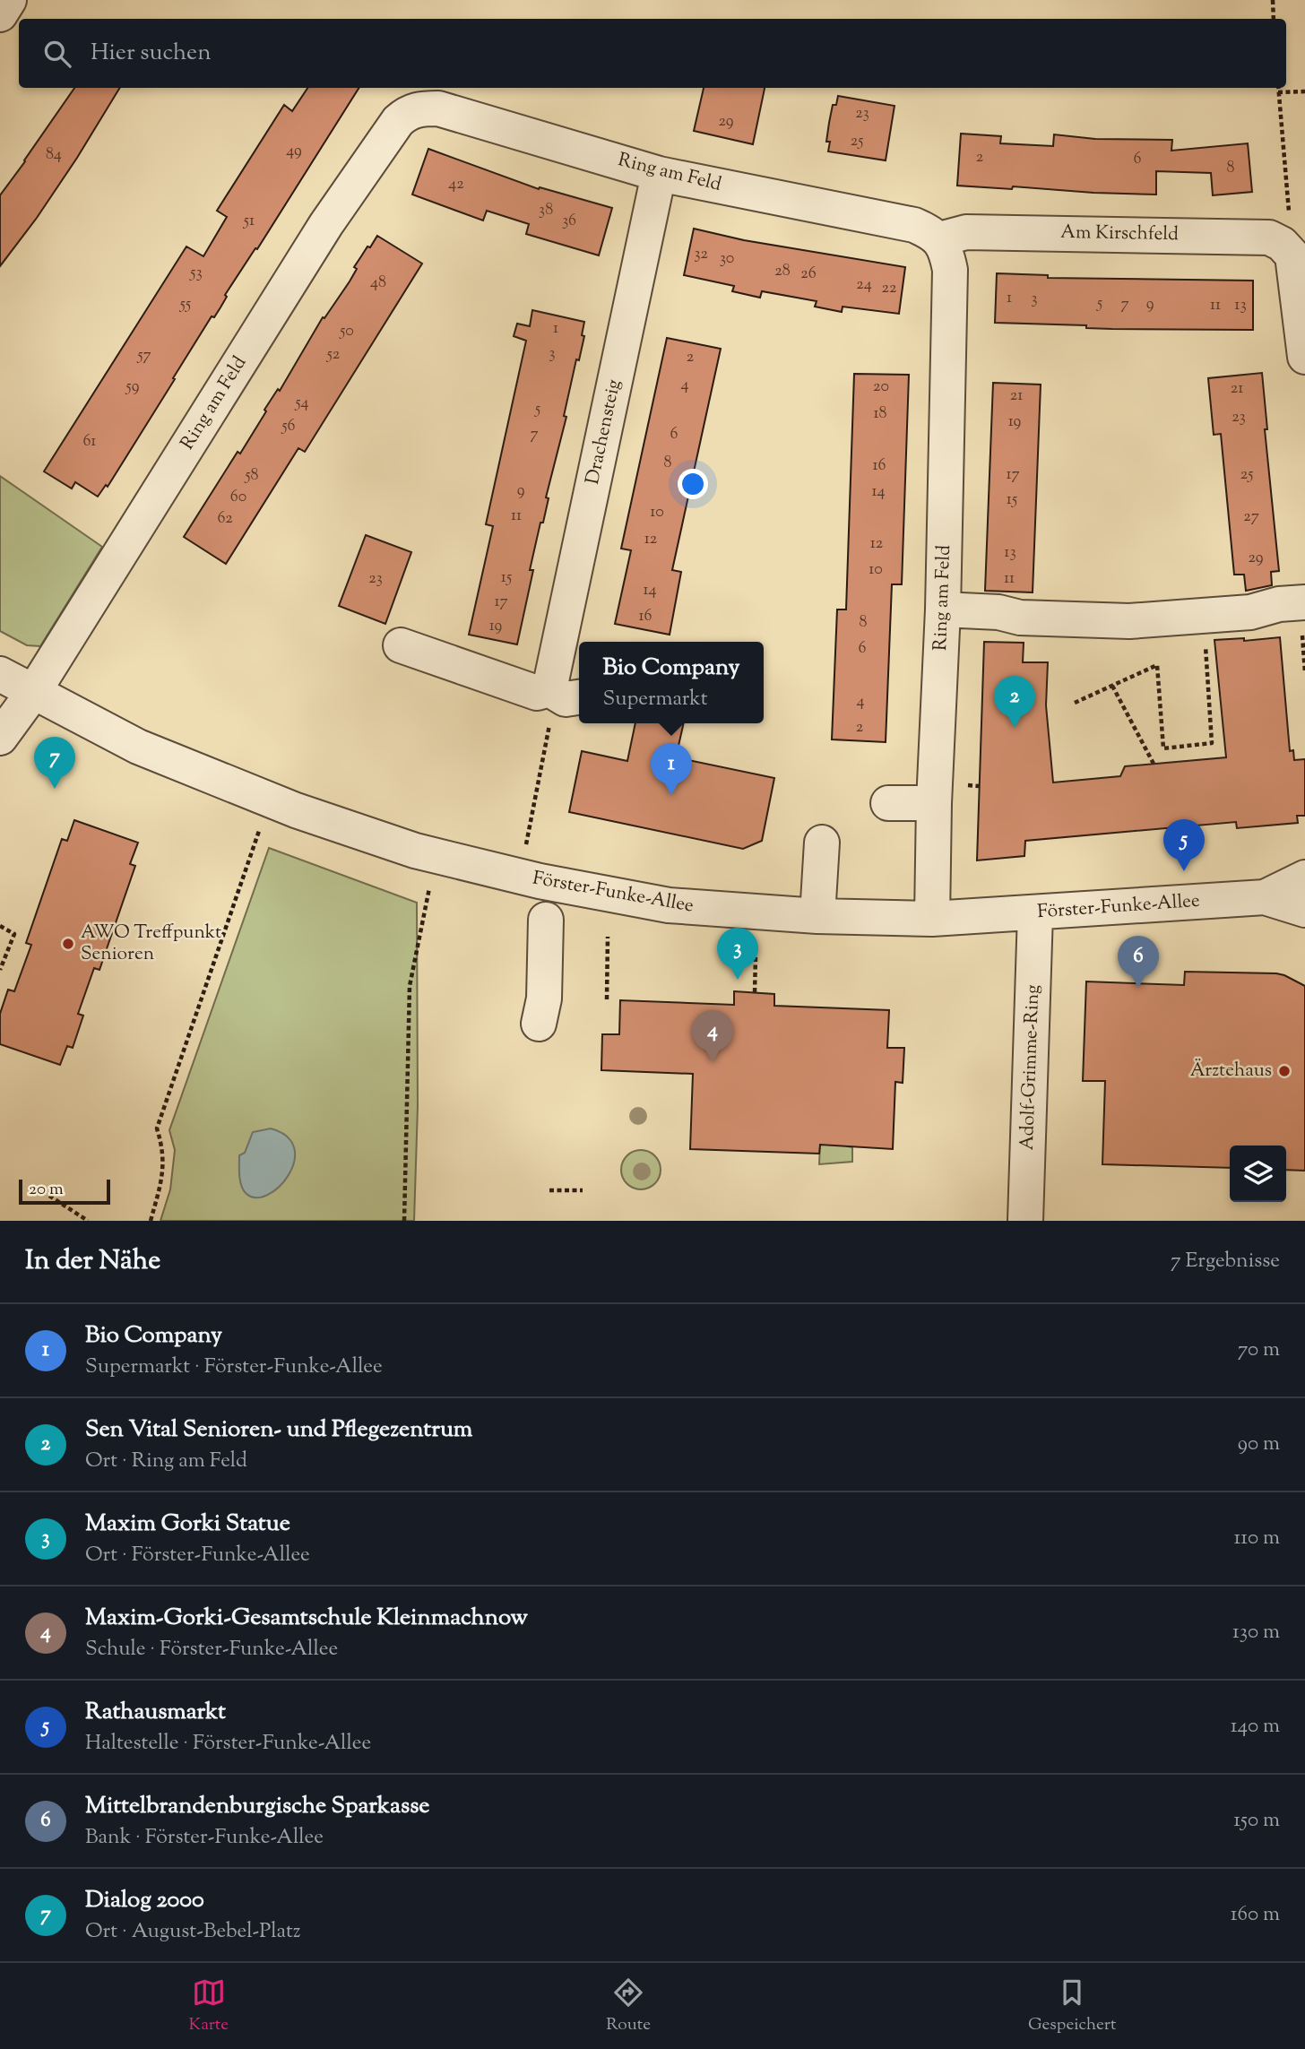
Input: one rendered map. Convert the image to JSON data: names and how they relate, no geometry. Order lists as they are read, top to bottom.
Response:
{
  "streets": {
    "street": [
      "Ring am Feld",
      "Am Kirschfeld",
      "Drachensteig",
      "Förster-Funke-Allee",
      "Adolf-Grimme-Ring"
    ]
  },
  "crossings": [
    ["Ring am Feld", "Am Kirschfeld"],
    ["Ring am Feld", "Drachensteig"],
    ["Ring am Feld", "Förster-Funke-Allee"],
    ["Förster-Funke-Allee", "Adolf-Grimme-Ring"]
  ],
  "places": ["AWO Treffpunkt Senioren", "Ärztehaus"],
  "house_numbers": [
    "23",
    "29",
    "25",
    "49",
    "84",
    "2",
    "6",
    "8",
    "42",
    "38",
    "51",
    "36",
    "32",
    "30",
    "28",
    "53",
    "26",
    "48",
    "24",
    "22",
    "1",
    "3",
    "5",
    "55",
    "7",
    "9",
    "11",
    "13",
    "1",
    "50",
    "3",
    "52",
    "57",
    "2",
    "4",
    "59",
    "20",
    "21",
    "21",
    "54",
    "5",
    "18",
    "23",
    "19",
    "56",
    "7",
    "6",
    "61",
    "8",
    "16",
    "17",
    "25",
    "58",
    "9",
    "14",
    "60",
    "15",
    "10",
    "11",
    "27",
    "62",
    "12",
    "12",
    "13",
    "29",
    "10",
    "15",
    "23",
    "11",
    "14",
    "17",
    "16",
    "8",
    "19",
    "6",
    "4",
    "2"
  ],
  "scale_bar": "20 m",
  "page": {
    "search": "Hier suchen",
    "popup": ["Bio Company", "Supermarkt"],
    "pins": [
      "2",
      "7",
      "1",
      "5",
      "3",
      "6",
      "4"
    ],
    "scale": "20 m",
    "heading": ["In der Nähe", "7 Ergebnisse"],
    "list": [
      {
        "mark": "1",
        "name": "Bio Company",
        "note": "Supermarkt · Förster-Funke-Allee",
        "value": "70 m"
      },
      {
        "mark": "2",
        "name": "Sen Vital Senioren- und Pflegezentrum",
        "note": "Ort · Ring am Feld",
        "value": "90 m"
      },
      {
        "mark": "3",
        "name": "Maxim Gorki Statue",
        "note": "Ort · Förster-Funke-Allee",
        "value": "110 m"
      },
      {
        "mark": "4",
        "name": "Maxim-Gorki-Gesamtschule Kleinmachnow",
        "note": "Schule · Förster-Funke-Allee",
        "value": "130 m"
      },
      {
        "mark": "5",
        "name": "Rathausmarkt",
        "note": "Haltestelle · Förster-Funke-Allee",
        "value": "140 m"
      },
      {
        "mark": "6",
        "name": "Mittelbrandenburgische Sparkasse",
        "note": "Bank · Förster-Funke-Allee",
        "value": "150 m"
      },
      {
        "mark": "7",
        "name": "Dialog 2000",
        "note": "Ort · August-Bebel-Platz",
        "value": "160 m"
      }
    ],
    "nav": ["Karte", "Route", "Gespeichert"]
  }
}
